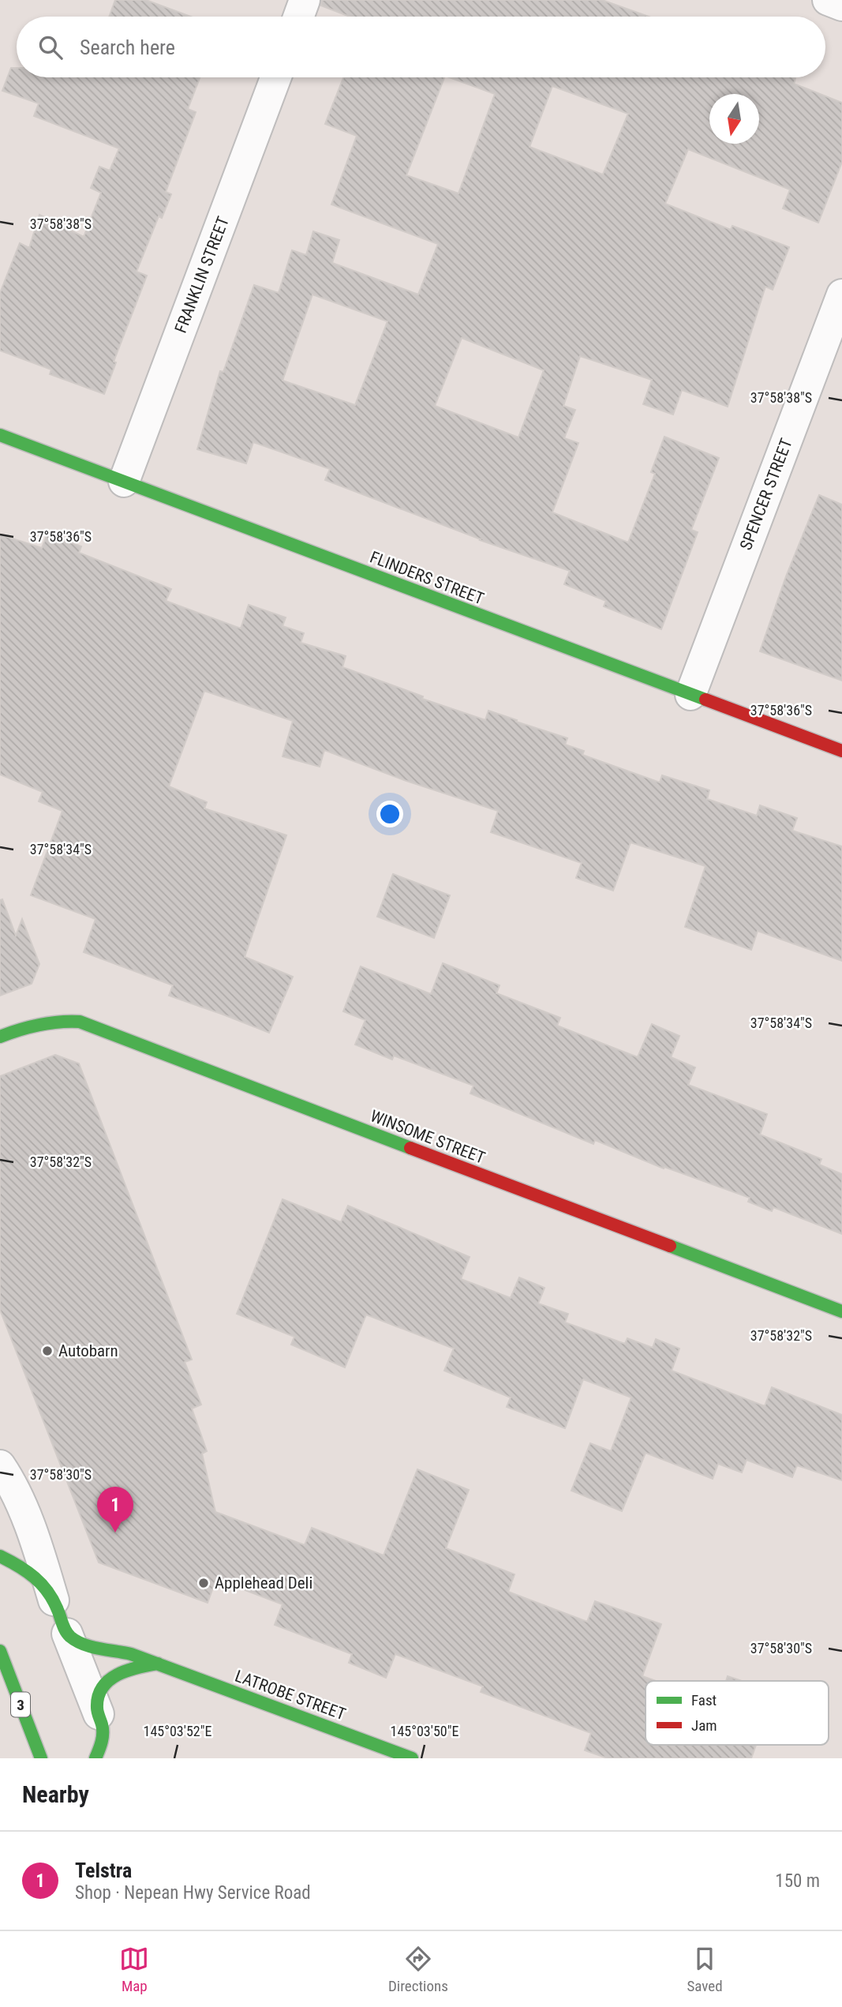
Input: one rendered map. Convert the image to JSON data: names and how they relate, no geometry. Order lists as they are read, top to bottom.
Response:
{
  "streets": {
    "main road": [
      "FLINDERS STREET",
      "WINSOME STREET",
      "LATROBE STREET",
      "3"
    ],
    "street": ["FRANKLIN STREET", "SPENCER STREET"]
  },
  "crossings": [
    ["FRANKLIN STREET", "FLINDERS STREET"],
    ["SPENCER STREET", "FLINDERS STREET"]
  ],
  "places": ["Autobarn", "Applehead Deli"],
  "legend": ["Fast", "Jam"],
  "north": "bottom",
  "page": {
    "search": "Search here",
    "pins": "1",
    "heading": "Nearby",
    "list": [
      {
        "mark": "1",
        "name": "Telstra",
        "note": "Shop · Nepean Hwy Service Road",
        "value": "150 m"
      }
    ],
    "nav": ["Map", "Directions", "Saved"]
  },
  "coordinates": [
    "37°58'38\"S",
    "37°58'36\"S",
    "37°58'34\"S",
    "37°58'32\"S",
    "37°58'30\"S",
    "145°03'52\"E",
    "145°03'50\"E"
  ]
}
